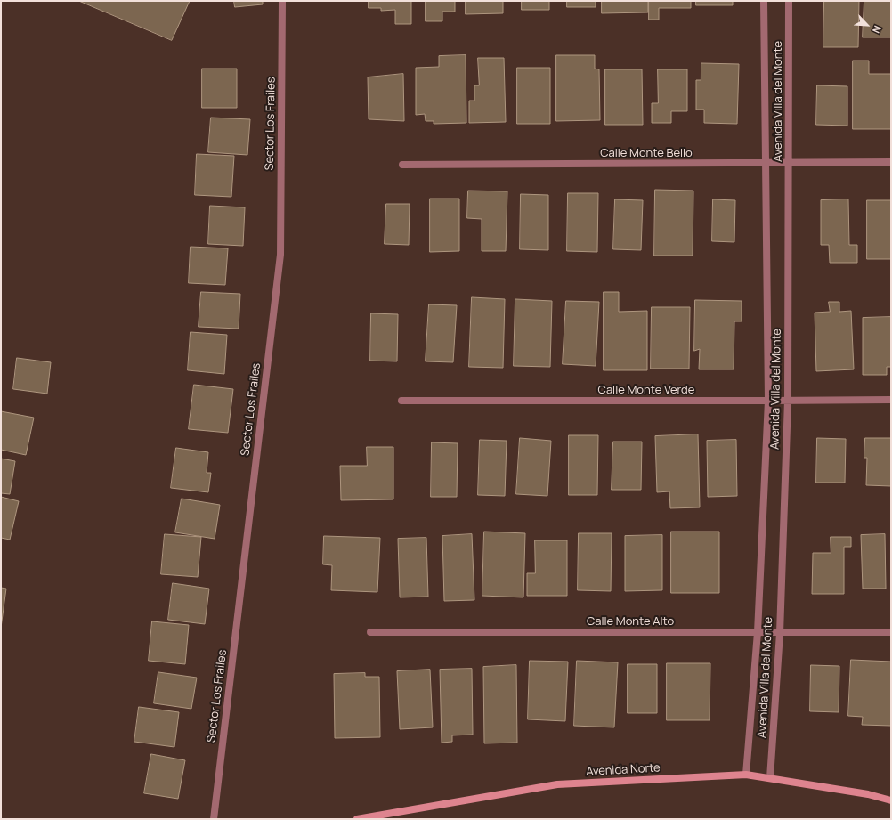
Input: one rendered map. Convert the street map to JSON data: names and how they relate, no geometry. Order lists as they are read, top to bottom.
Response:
{
  "streets": {
    "street": [
      "Avenida Villa del Monte",
      "Sector Los Frailes",
      "Calle Monte Bello",
      "Calle Monte Verde",
      "Calle Monte Alto",
      "Avenida Norte"
    ]
  },
  "crossings": [
    ["Avenida Villa del Monte", "Calle Monte Bello"],
    ["Avenida Villa del Monte", "Calle Monte Verde"],
    ["Avenida Villa del Monte", "Calle Monte Alto"],
    ["Avenida Villa del Monte", "Avenida Norte"]
  ],
  "north": "bottom right"
}
